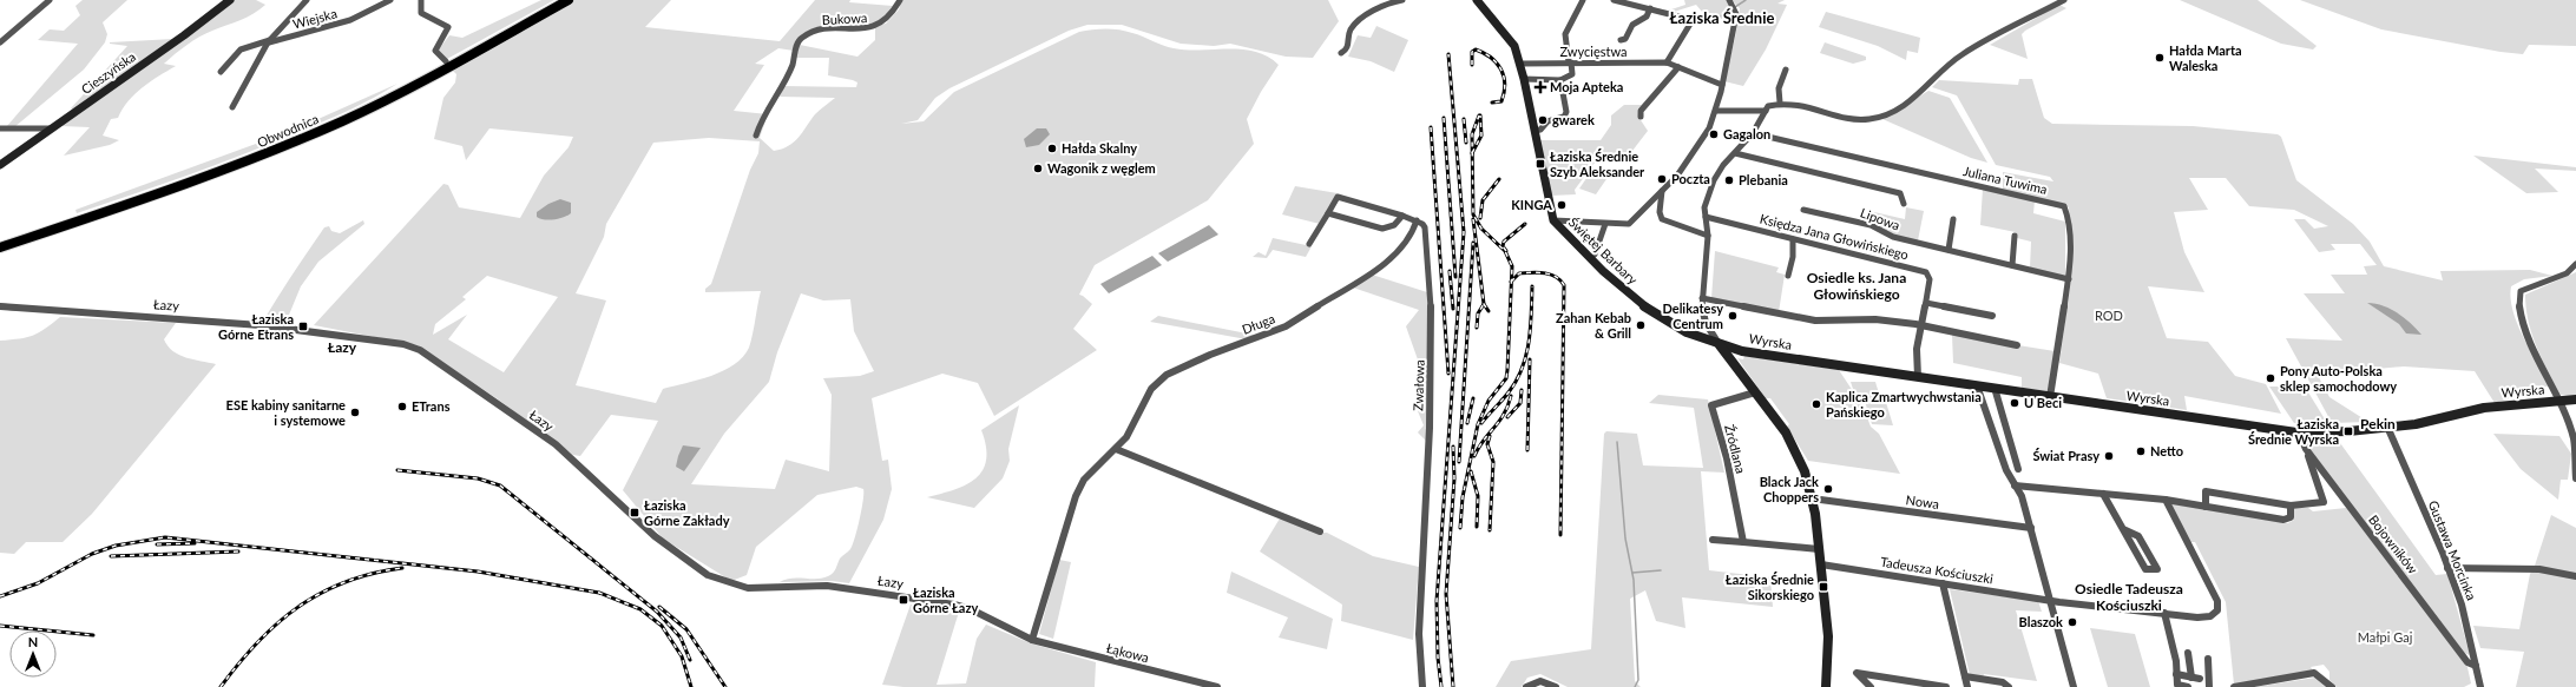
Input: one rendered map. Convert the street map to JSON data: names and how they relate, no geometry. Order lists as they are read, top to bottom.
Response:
{
  "streets": {
    "main road": ["Obwodnica"],
    "street": [
      "Wiejska",
      "Bukowa",
      "Zwycięstwa",
      "Cieszyńska",
      "Juliana Tuwima",
      "Lipowa",
      "Księdza Jana Głowińskiego",
      "Świętej Barbary",
      "Łazy",
      "Długa",
      "Wyrska",
      "Zwałowa",
      "Źródlana",
      "Nowa",
      "Bojowników",
      "Gustawa Morcinka",
      "Tadeusza Kościuszki",
      "Łąkowa"
    ]
  },
  "crossings": [
    ["Zwycięstwa", "Świętej Barbary"],
    ["Juliana Tuwima", "Lipowa"],
    ["Juliana Tuwima", "Wyrska"],
    ["Księdza Jana Głowińskiego", "Wyrska"],
    ["Świętej Barbary", "Wyrska"],
    ["Łazy", "Długa"],
    ["Łazy", "Łąkowa"],
    ["Długa", "Zwałowa"],
    ["Długa", "Łąkowa"],
    ["Wyrska", "Bojowników"],
    ["Wyrska", "Gustawa Morcinka"],
    ["Bojowników", "Gustawa Morcinka"]
  ],
  "districts": [
    "Łaziska Średnie",
    "Osiedle ks. Jana Głowińskiego",
    "Łazy",
    "Pekin",
    "Osiedle Tadeusza Kościuszki"
  ],
  "parks": ["ROD", "Małpi Gaj"],
  "places": {
    "other": [
      "Hałda Marta Waleska",
      "gwarek",
      "Gagalon",
      "Hałda Skalny",
      "Wagonik z węglem",
      "Poczta",
      "Plebania",
      "KINGA",
      "Delikatesy Centrum",
      "Zahan Kebab & Grill",
      "Pony Auto-Polska sklep samochodowy",
      "U Beci",
      "Kaplica Zmartwychwstania Pańskiego",
      "ETrans",
      "ESE kabiny sanitarne i systemowe",
      "Netto",
      "Świat Prasy",
      "Black Jack Choppers",
      "Blaszok"
    ],
    "health": ["Moja Apteka"],
    "transit": [
      "Łaziska Średnie Szyb Aleksander",
      "Łaziska Górne Etrans",
      "Łaziska Średnie Wyrska",
      "Łaziska Górne Zakłady",
      "Łaziska Średnie Sikorskiego",
      "Łaziska Górne Łazy"
    ]
  },
  "north": "top"
}
